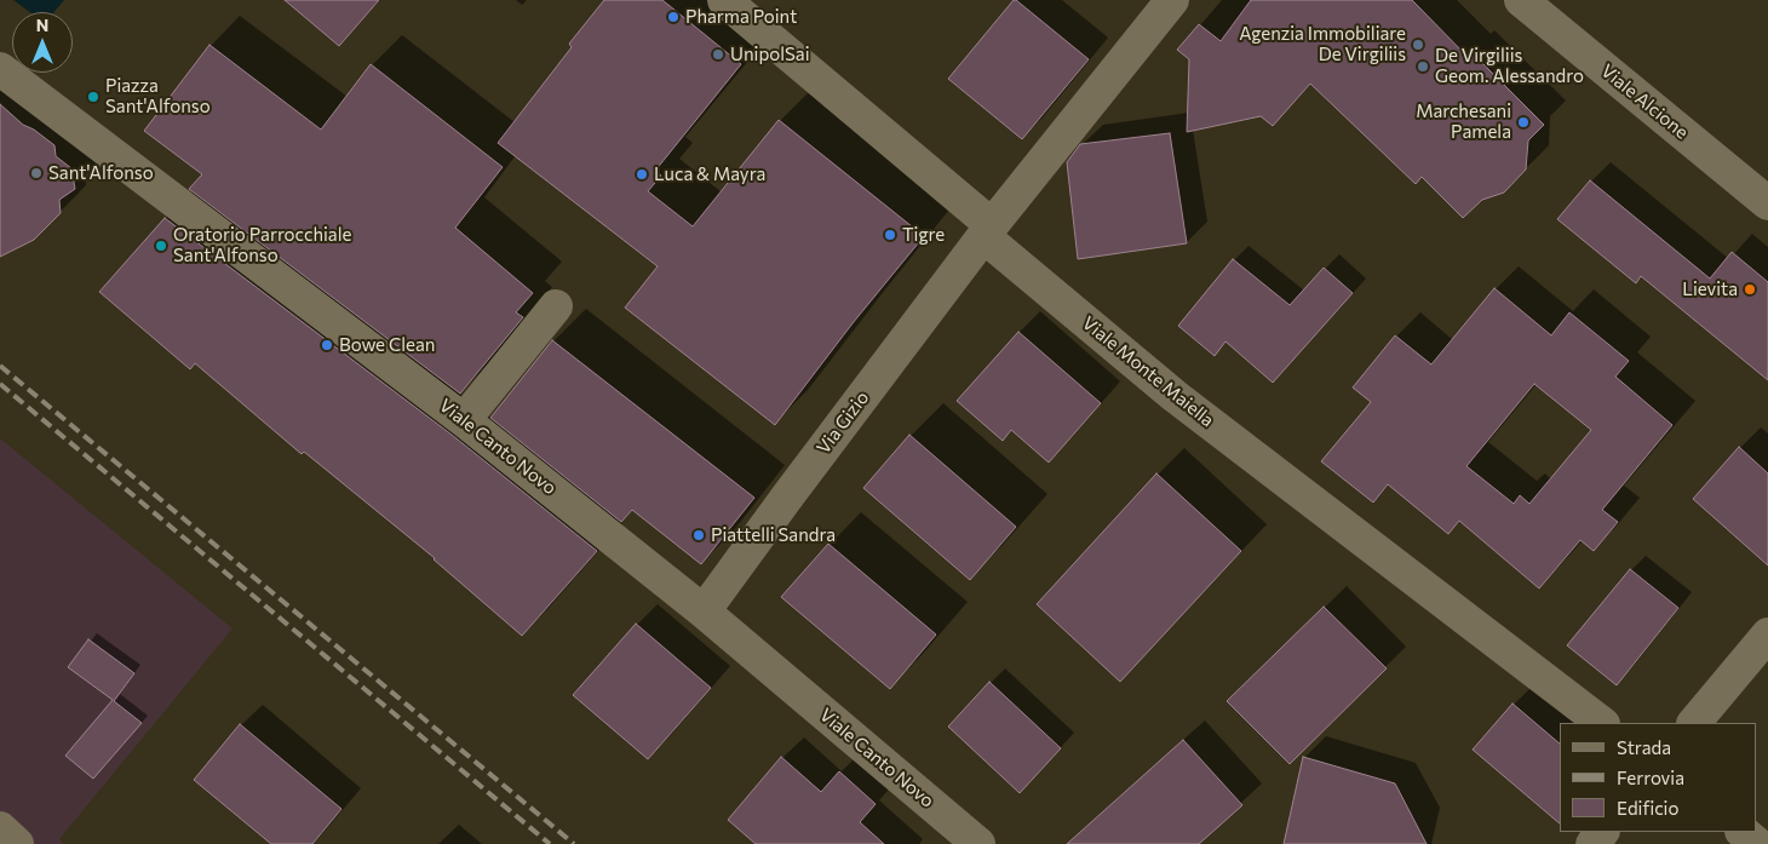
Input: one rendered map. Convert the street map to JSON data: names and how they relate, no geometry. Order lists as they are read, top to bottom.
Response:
{
  "streets": {
    "street": [
      "Viale Alcione",
      "Viale Monte Maiella",
      "Via Gizio",
      "Viale Canto Novo"
    ]
  },
  "crossings": [
    ["Viale Monte Maiella", "Via Gizio"],
    ["Via Gizio", "Viale Canto Novo"]
  ],
  "places": [
    "Pharma Point",
    "Agenzia Immobiliare De Virgiliis",
    "UnipolSai",
    "De Virgiliis Geom. Alessandro",
    "Piazza Sant'Alfonso",
    "Marchesani Pamela",
    "Sant'Alfonso",
    "Luca & Mayra",
    "Tigre",
    "Oratorio Parrocchiale Sant'Alfonso",
    "Lievita",
    "Bowe Clean",
    "Piattelli Sandra"
  ],
  "legend": ["Strada", "Ferrovia", "Edificio"],
  "north": "top"
}
